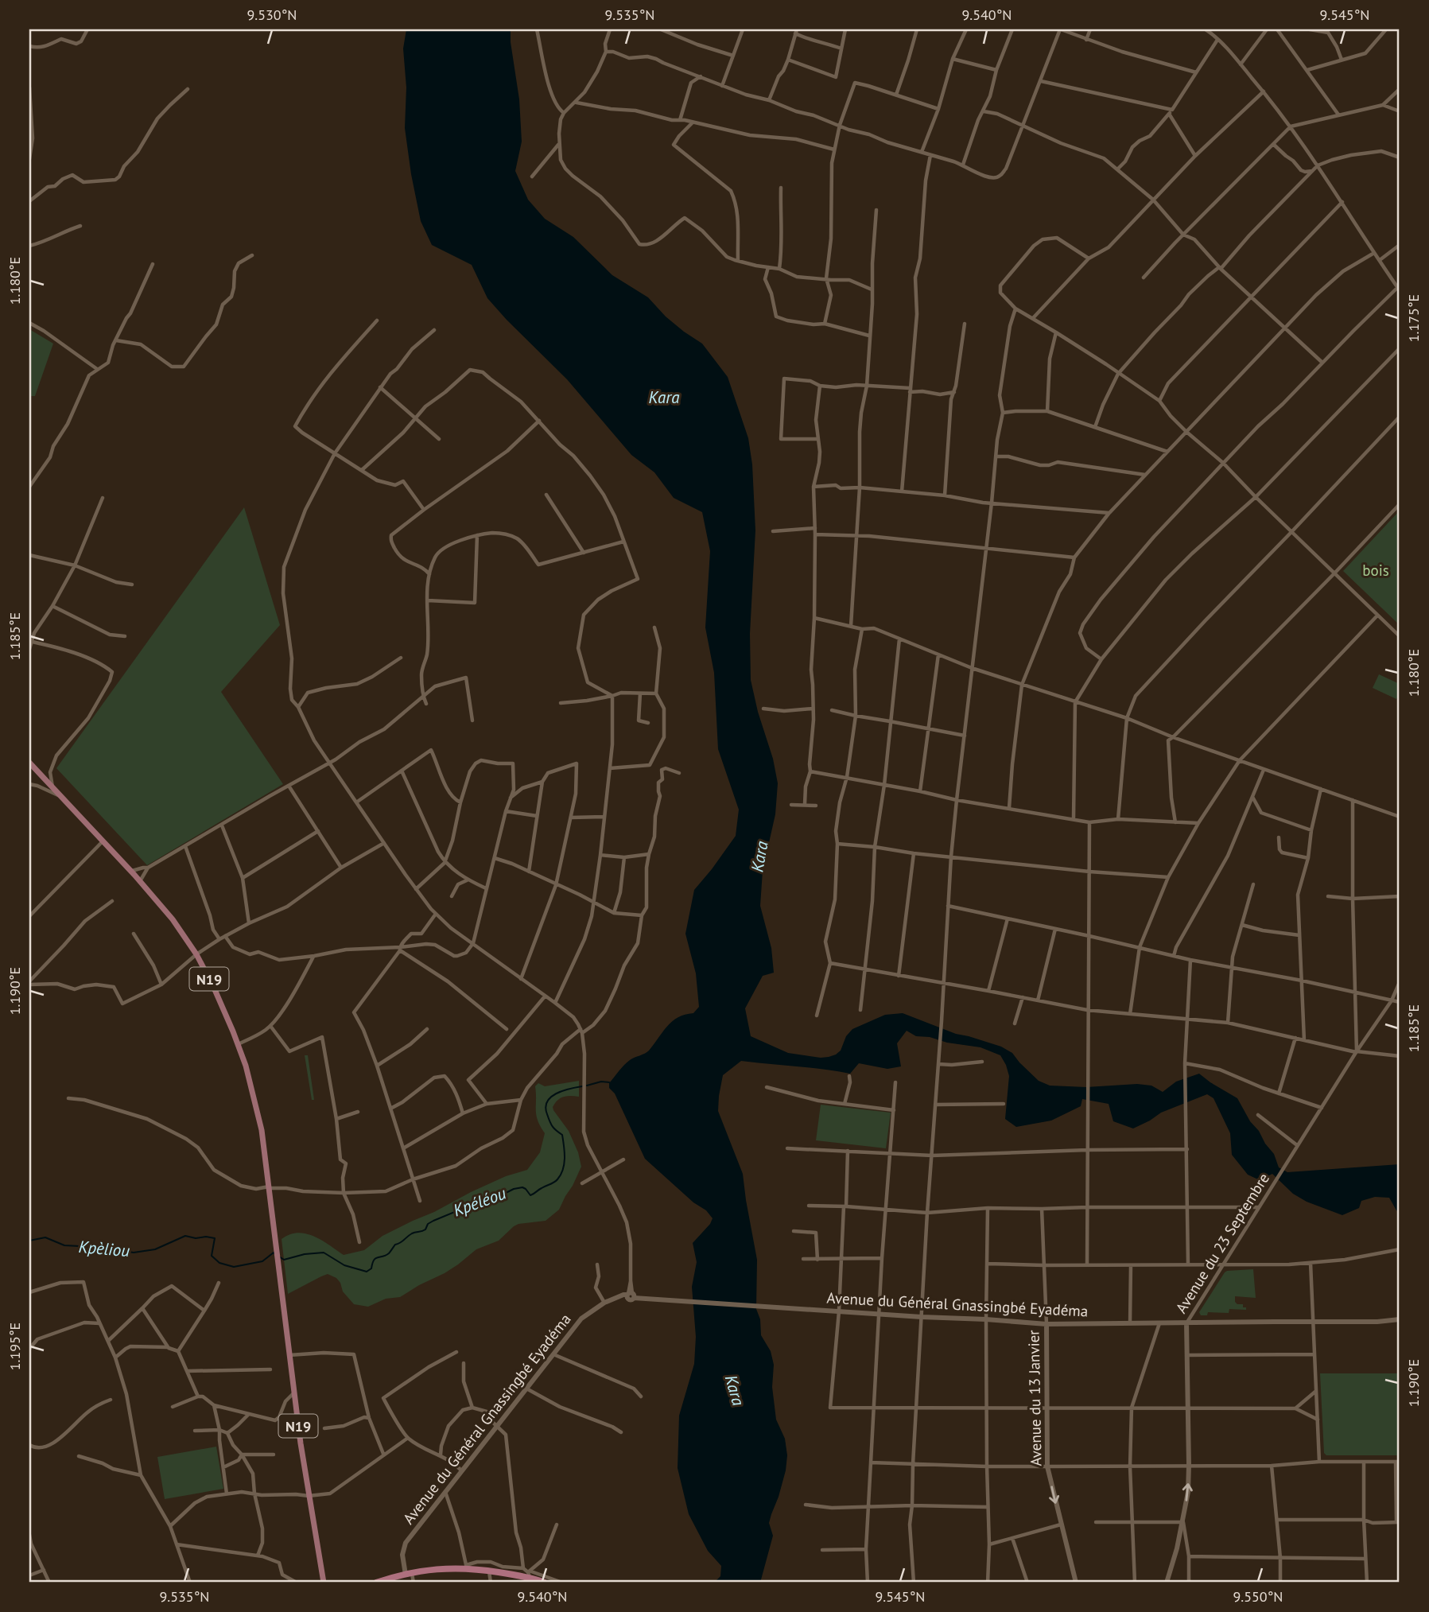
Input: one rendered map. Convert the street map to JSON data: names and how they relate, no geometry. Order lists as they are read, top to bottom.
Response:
{
  "streets": {
    "main road": [
      "N19",
      "Avenue du 23 Septembre",
      "Avenue du Général Gnassingbé Eyadéma",
      "Avenue du 13 Janvier"
    ]
  },
  "crossings": [
    ["Avenue du 23 Septembre", "Avenue du Général Gnassingbé Eyadéma"],
    ["Avenue du Général Gnassingbé Eyadéma", "Avenue du 13 Janvier"]
  ],
  "water": ["Kara", "Kpéléou", "Kpèliou"],
  "parks": ["bois"],
  "coordinates": [
    "9.530°N",
    "9.535°N",
    "9.540°N",
    "9.545°N",
    "1.180°E",
    "1.175°E",
    "1.185°E",
    "1.190°E",
    "1.195°E",
    "9.550°N"
  ]
}
